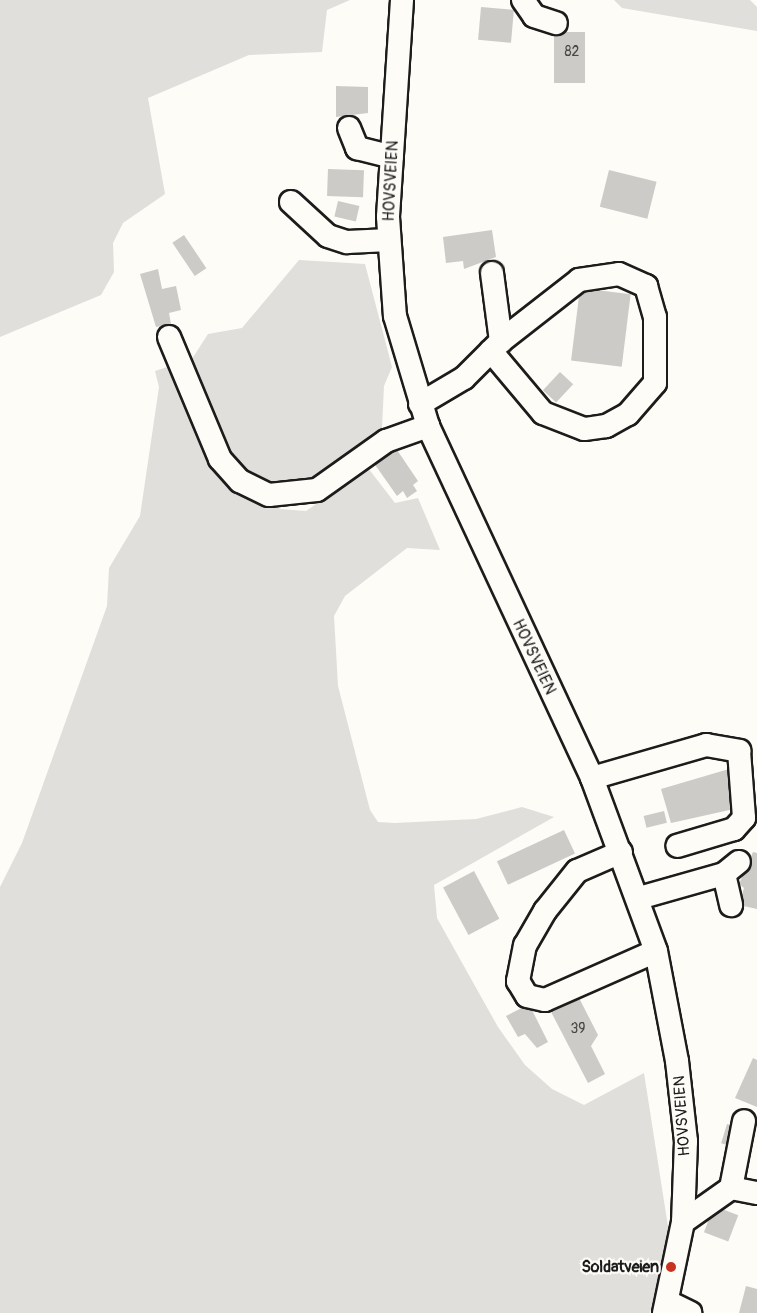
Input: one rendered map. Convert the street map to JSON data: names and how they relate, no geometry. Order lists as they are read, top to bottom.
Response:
{
  "streets": {
    "street": ["HOVSVEIEN"]
  },
  "places": ["Soldatveien"],
  "house_numbers": ["82", "39"]
}
